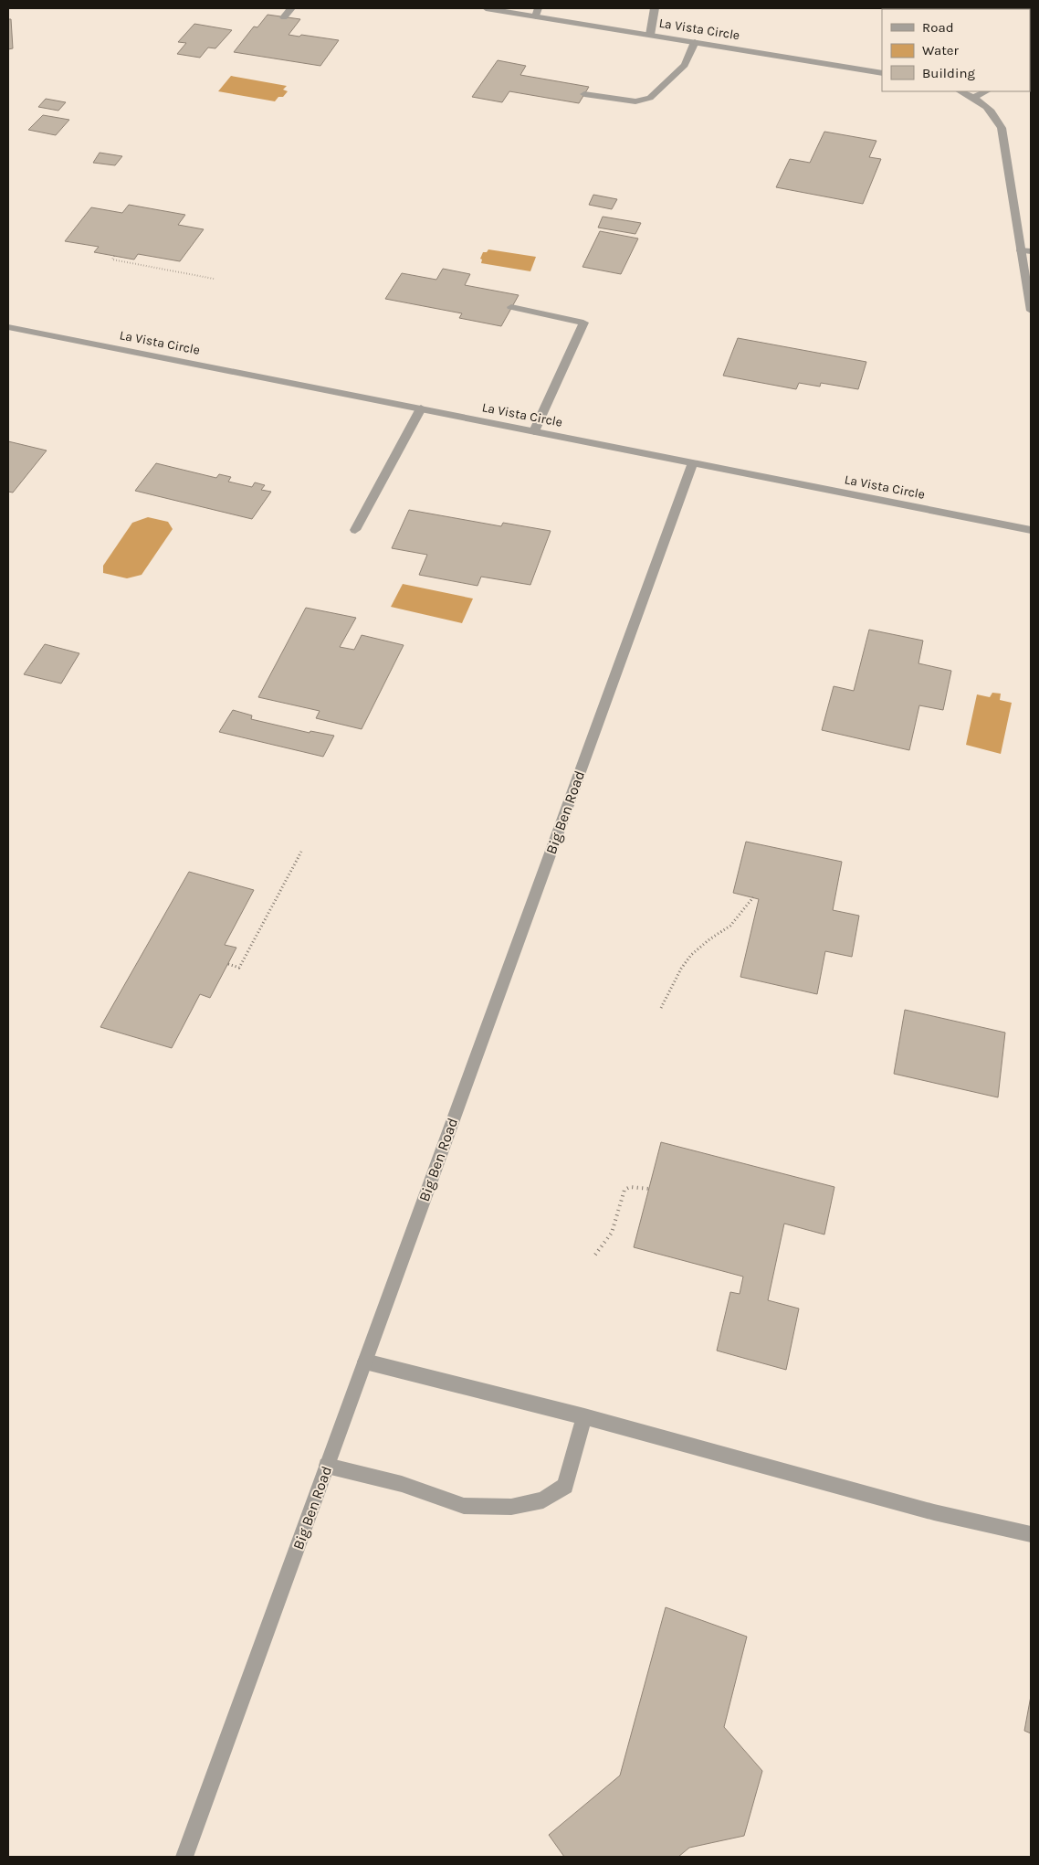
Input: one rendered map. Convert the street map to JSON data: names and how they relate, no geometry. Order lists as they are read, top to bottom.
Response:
{
  "streets": {
    "street": ["La Vista Circle", "Big Ben Road"]
  },
  "crossings": [
    ["La Vista Circle", "Big Ben Road"]
  ],
  "legend": ["Road", "Water", "Building"]
}
